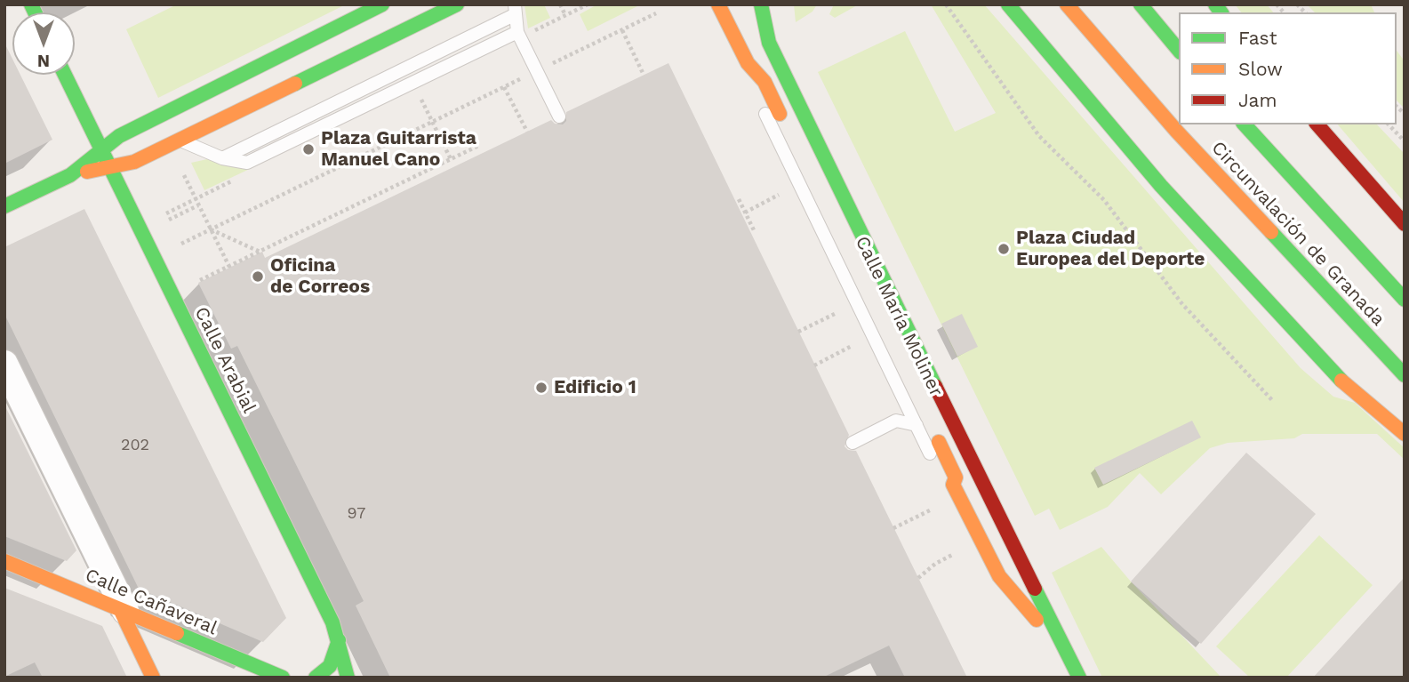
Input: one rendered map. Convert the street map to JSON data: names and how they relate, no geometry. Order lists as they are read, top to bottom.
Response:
{
  "streets": {
    "main road": [
      "Circunvalación de Granada",
      "Calle María Moliner",
      "Calle Arabial",
      "Calle Cañaveral"
    ]
  },
  "places": [
    "Plaza Guitarrista Manuel Cano",
    "Plaza Ciudad Europea del Deporte",
    "Oficina de Correos",
    "Edificio 1"
  ],
  "house_numbers": ["202", "97"],
  "legend": ["Fast", "Slow", "Jam"],
  "north": "bottom"
}
